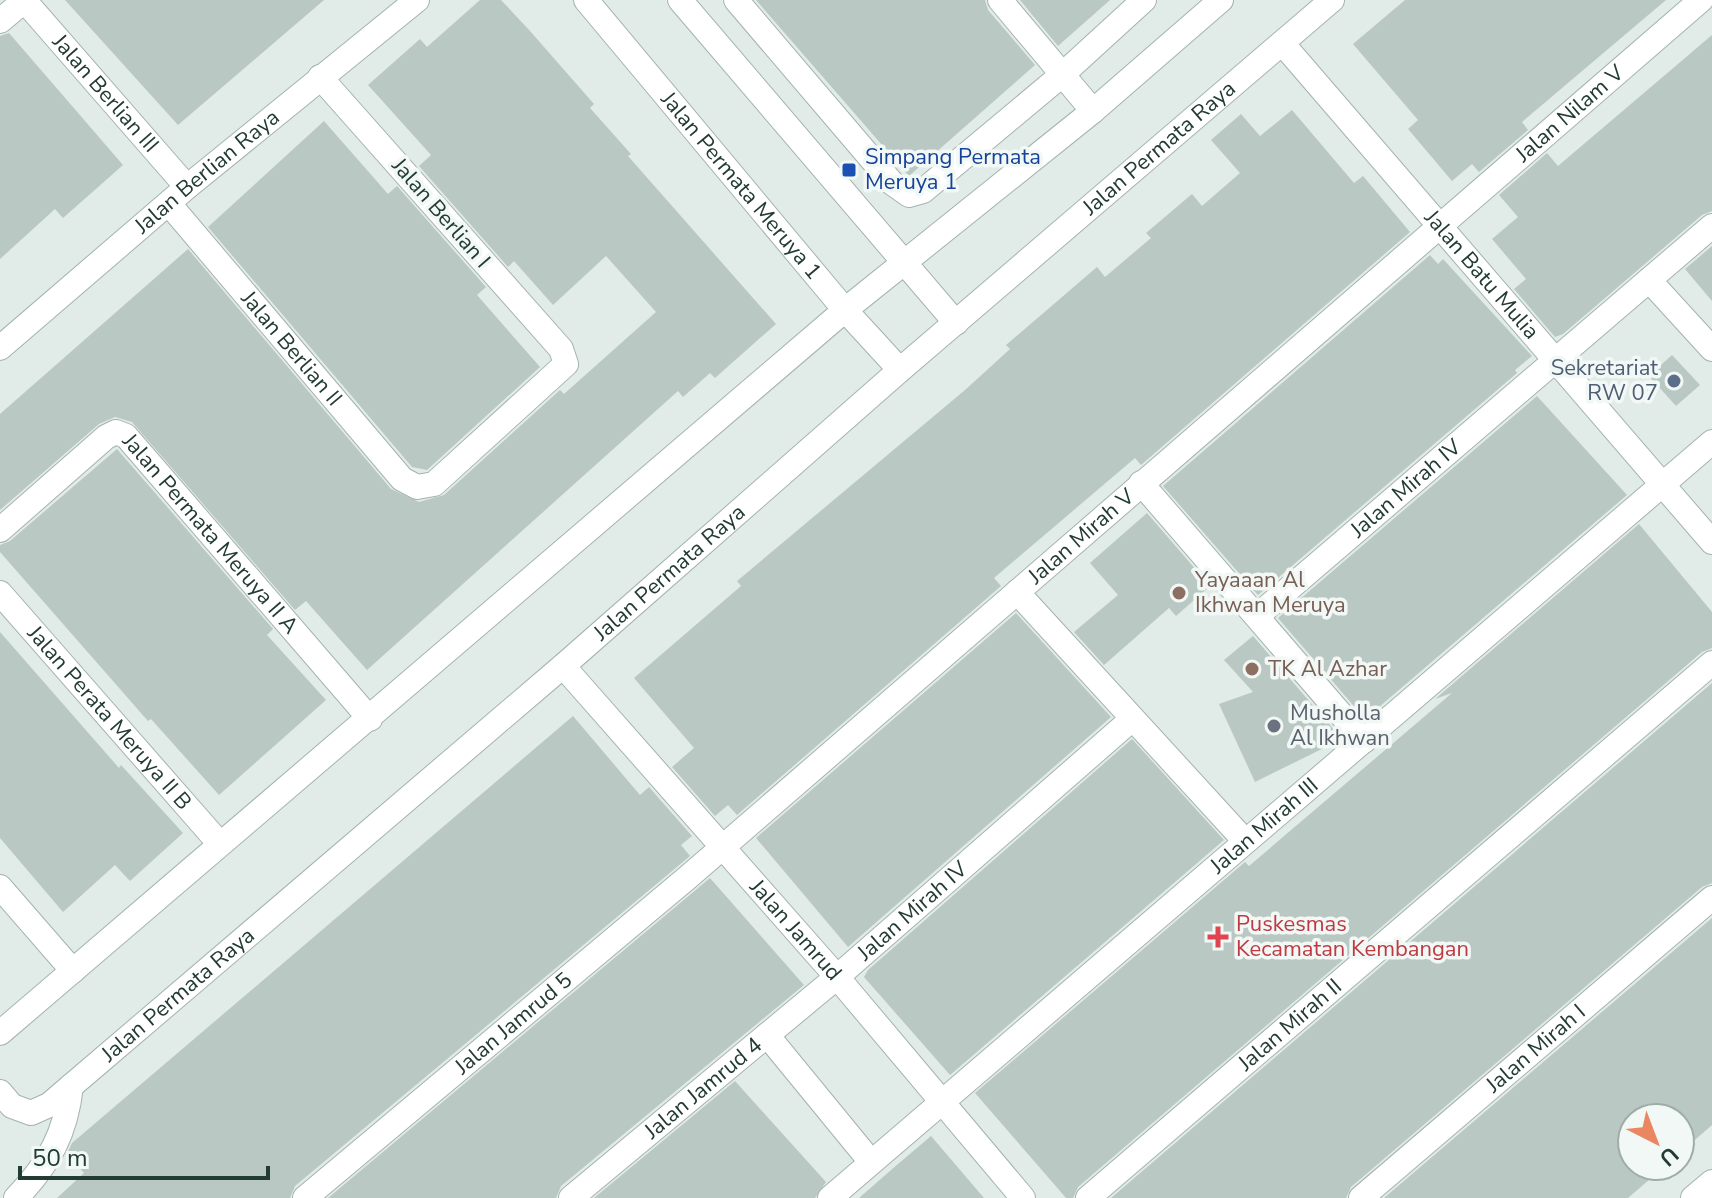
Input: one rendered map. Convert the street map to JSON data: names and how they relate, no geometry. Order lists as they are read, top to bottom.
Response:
{
  "streets": {
    "street": [
      "Jalan Berlian III",
      "Jalan Nilam V",
      "Jalan Permata Raya",
      "Jalan Berlian Raya",
      "Jalan Permata Meruya 1",
      "Jalan Berlian I",
      "Jalan Batu Mulia",
      "Jalan Berlian II",
      "Jalan Mirah IV",
      "Jalan Permata Meruya II A",
      "Jalan Mirah V",
      "Jalan Perata Meruya II B",
      "Jalan Mirah III",
      "Jalan Jamrud",
      "Jalan Jamrud 5",
      "Jalan Mirah II",
      "Jalan Mirah I",
      "Jalan Jamrud 4"
    ]
  },
  "crossings": [
    ["Jalan Berlian III", "Jalan Berlian Raya"],
    ["Jalan Berlian III", "Jalan Berlian II"],
    ["Jalan Nilam V", "Jalan Batu Mulia"],
    ["Jalan Nilam V", "Jalan Mirah V"],
    ["Jalan Permata Raya", "Jalan Permata Meruya 1"],
    ["Jalan Permata Raya", "Jalan Batu Mulia"],
    ["Jalan Permata Raya", "Jalan Jamrud"],
    ["Jalan Berlian Raya", "Jalan Berlian I"],
    ["Jalan Berlian Raya", "Jalan Berlian II"],
    ["Jalan Berlian I", "Jalan Berlian II"],
    ["Jalan Batu Mulia", "Jalan Mirah IV"],
    ["Jalan Batu Mulia", "Jalan Mirah V"],
    ["Jalan Batu Mulia", "Jalan Mirah III"],
    ["Jalan Mirah IV", "Jalan Jamrud"],
    ["Jalan Mirah IV", "Jalan Jamrud 4"],
    ["Jalan Mirah V", "Jalan Jamrud"],
    ["Jalan Mirah V", "Jalan Jamrud 5"],
    ["Jalan Mirah III", "Jalan Jamrud"],
    ["Jalan Jamrud", "Jalan Jamrud 5"],
    ["Jalan Jamrud", "Jalan Jamrud 4"]
  ],
  "places": {
    "transit": ["Simpang Permata Meruya 1"],
    "other": [
      "Sekretariat RW 07",
      "Yayaaan Al Ikhwan Meruya",
      "TK Al Azhar",
      "Musholla Al Ikhwan"
    ],
    "health": ["Puskesmas Kecamatan Kembangan"]
  },
  "scale_bar": "50 m",
  "north": "bottom right"
}
